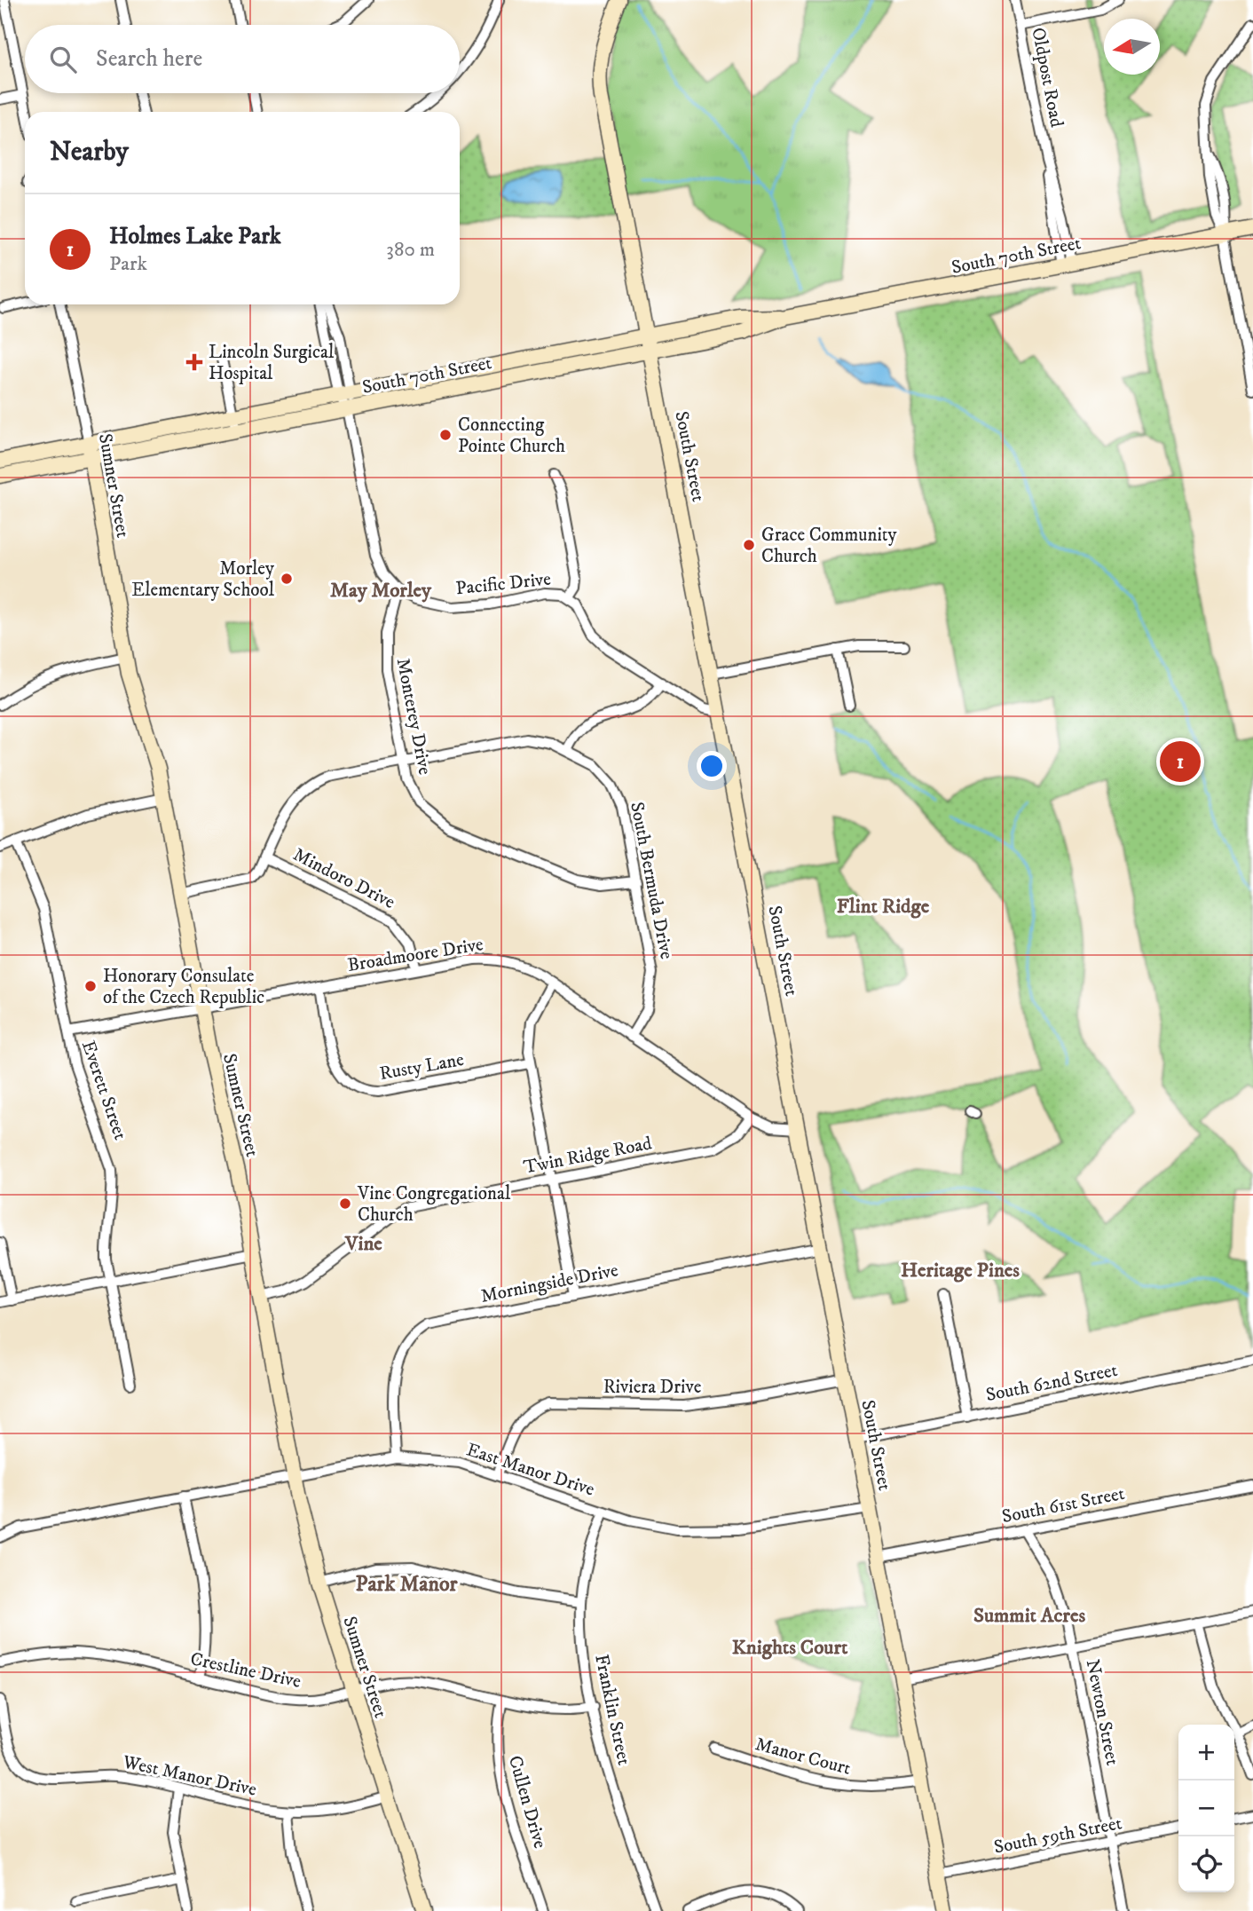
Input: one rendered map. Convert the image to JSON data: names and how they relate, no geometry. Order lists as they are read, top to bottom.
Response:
{
  "streets": {
    "main road": ["South 70th Street", "South Street", "Sumner Street"],
    "street": [
      "Oldpost Road",
      "Pacific Drive",
      "Monterey Drive",
      "Mindoro Drive",
      "South Bermuda Drive",
      "Broadmoore Drive",
      "Rusty Lane",
      "Everett Street",
      "Twin Ridge Road",
      "Morningside Drive",
      "South 62nd Street",
      "Riviera Drive",
      "East Manor Drive",
      "South 61st Street",
      "Crestline Drive",
      "Franklin Street",
      "Newton Street",
      "Manor Court",
      "West Manor Drive",
      "Cullen Drive",
      "South 59th Street"
    ]
  },
  "crossings": [
    ["Oldpost Road", "South 70th Street"],
    ["South 70th Street", "South Street"],
    ["South 70th Street", "Sumner Street"],
    ["South Street", "Pacific Drive"],
    ["South Street", "Broadmoore Drive"],
    ["South Street", "Morningside Drive"],
    ["South Street", "South 62nd Street"],
    ["South Street", "Riviera Drive"],
    ["South Street", "East Manor Drive"],
    ["South Street", "South 61st Street"],
    ["South Street", "Manor Court"],
    ["South Street", "South 59th Street"],
    ["Sumner Street", "South Bermuda Drive"],
    ["Sumner Street", "Broadmoore Drive"],
    ["Sumner Street", "Twin Ridge Road"],
    ["Sumner Street", "East Manor Drive"],
    ["Sumner Street", "Crestline Drive"],
    ["Sumner Street", "West Manor Drive"],
    ["Pacific Drive", "Monterey Drive"],
    ["Monterey Drive", "South Bermuda Drive"],
    ["Mindoro Drive", "South Bermuda Drive"],
    ["Mindoro Drive", "Broadmoore Drive"],
    ["South Bermuda Drive", "Broadmoore Drive"],
    ["Broadmoore Drive", "Rusty Lane"],
    ["Broadmoore Drive", "Everett Street"],
    ["Broadmoore Drive", "Twin Ridge Road"],
    ["Morningside Drive", "East Manor Drive"],
    ["Riviera Drive", "East Manor Drive"],
    ["East Manor Drive", "Franklin Street"],
    ["South 61st Street", "Newton Street"],
    ["Crestline Drive", "Franklin Street"],
    ["Crestline Drive", "Cullen Drive"],
    ["Newton Street", "South 59th Street"]
  ],
  "districts": [
    "May Morley",
    "Flint Ridge",
    "Vine",
    "Heritage Pines",
    "Park Manor",
    "Summit Acres",
    "Knights Court"
  ],
  "places": {
    "health": ["Lincoln Surgical Hospital"],
    "other": [
      "Connecting Pointe Church",
      "Grace Community Church",
      "Morley Elementary School",
      "Honorary Consulate of the Czech Republic",
      "Vine Congregational Church"
    ]
  },
  "north": "left",
  "page": {
    "search": "Search here",
    "heading": "Nearby",
    "list": [
      {
        "mark": "1",
        "name": "Holmes Lake Park",
        "note": "Park",
        "value": "380 m"
      }
    ],
    "pins": "1",
    "map_buttons": ["+", "−"]
  }
}
